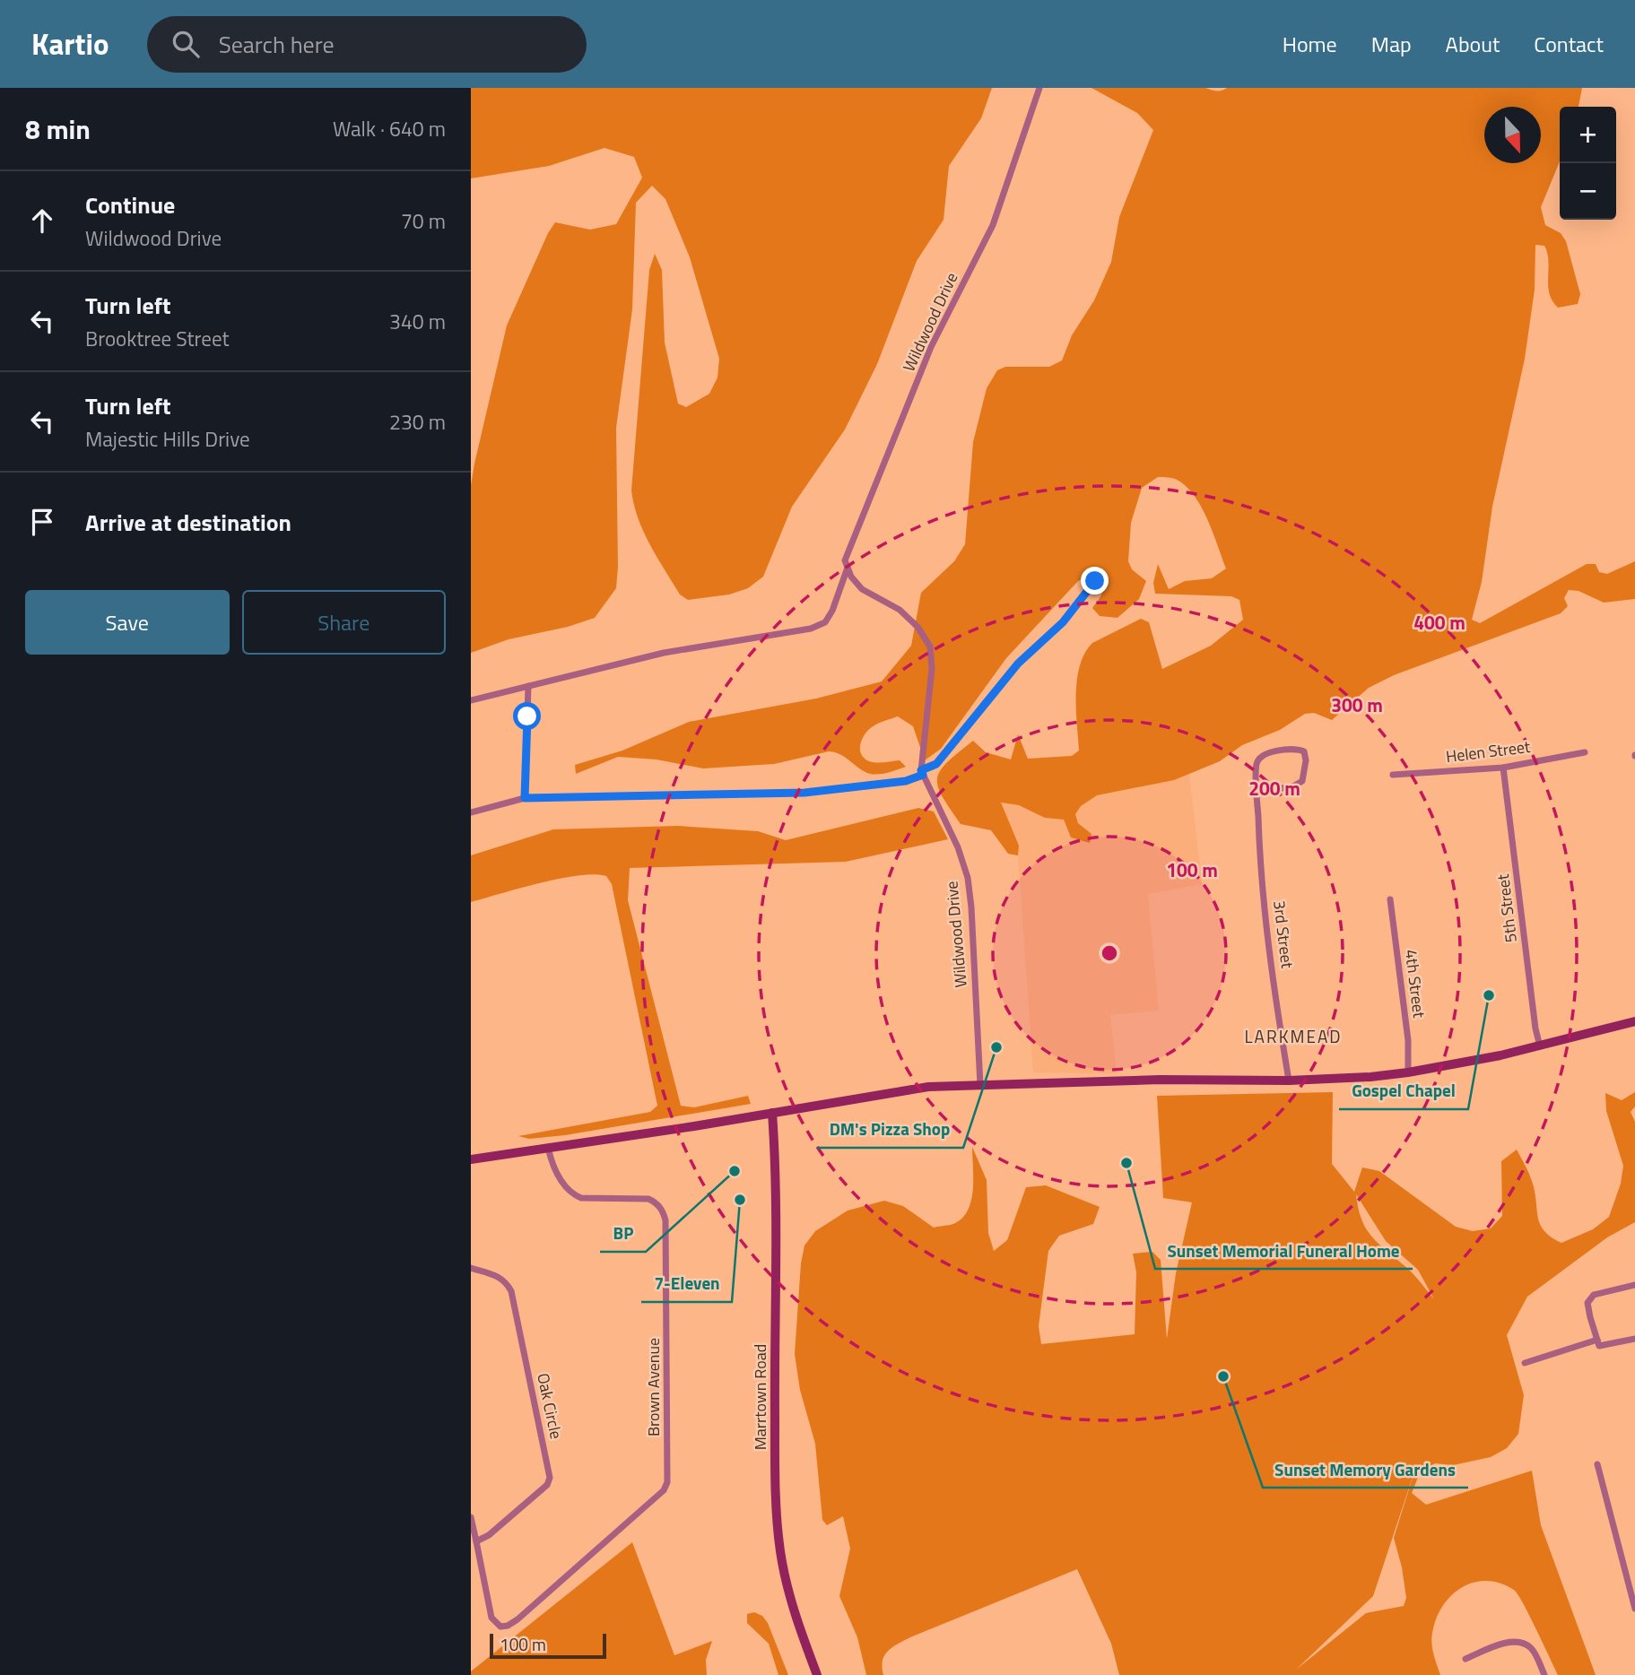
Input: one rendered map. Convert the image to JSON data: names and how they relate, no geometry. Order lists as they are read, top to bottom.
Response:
{
  "streets": {
    "main road": ["Marrtown Road"],
    "street": [
      "Wildwood Drive",
      "Helen Street",
      "5th Street",
      "3rd Street",
      "4th Street",
      "Brown Avenue",
      "Oak Circle"
    ]
  },
  "crossings": [
    ["Helen Street", "5th Street"],
    ["Brown Avenue", "Oak Circle"]
  ],
  "districts": ["LARKMEAD"],
  "places": [
    "Gospel Chapel",
    "DM's Pizza Shop",
    "Sunset Memorial Funeral Home",
    "BP",
    "7-Eleven",
    "Sunset Memory Gardens"
  ],
  "scale_bar": "100 m",
  "north": "bottom",
  "page": {
    "header": "Kartio",
    "search": "Search here",
    "nav": [
      "Home",
      "Map",
      "About",
      "Contact"
    ],
    "heading": ["8 min", "Walk · 640 m"],
    "map_buttons": ["+", "−"],
    "list": [
      ["Continue", "Wildwood Drive", "70 m"],
      ["Turn left", "Brooktree Street", "340 m"],
      ["Turn left", "Majestic Hills Drive", "230 m"],
      "Arrive at destination"
    ],
    "buttons": ["Save", "Share"],
    "scale": "100 m"
  },
  "rings": [
    "400 m",
    "300 m",
    "200 m",
    "100 m"
  ]
}
